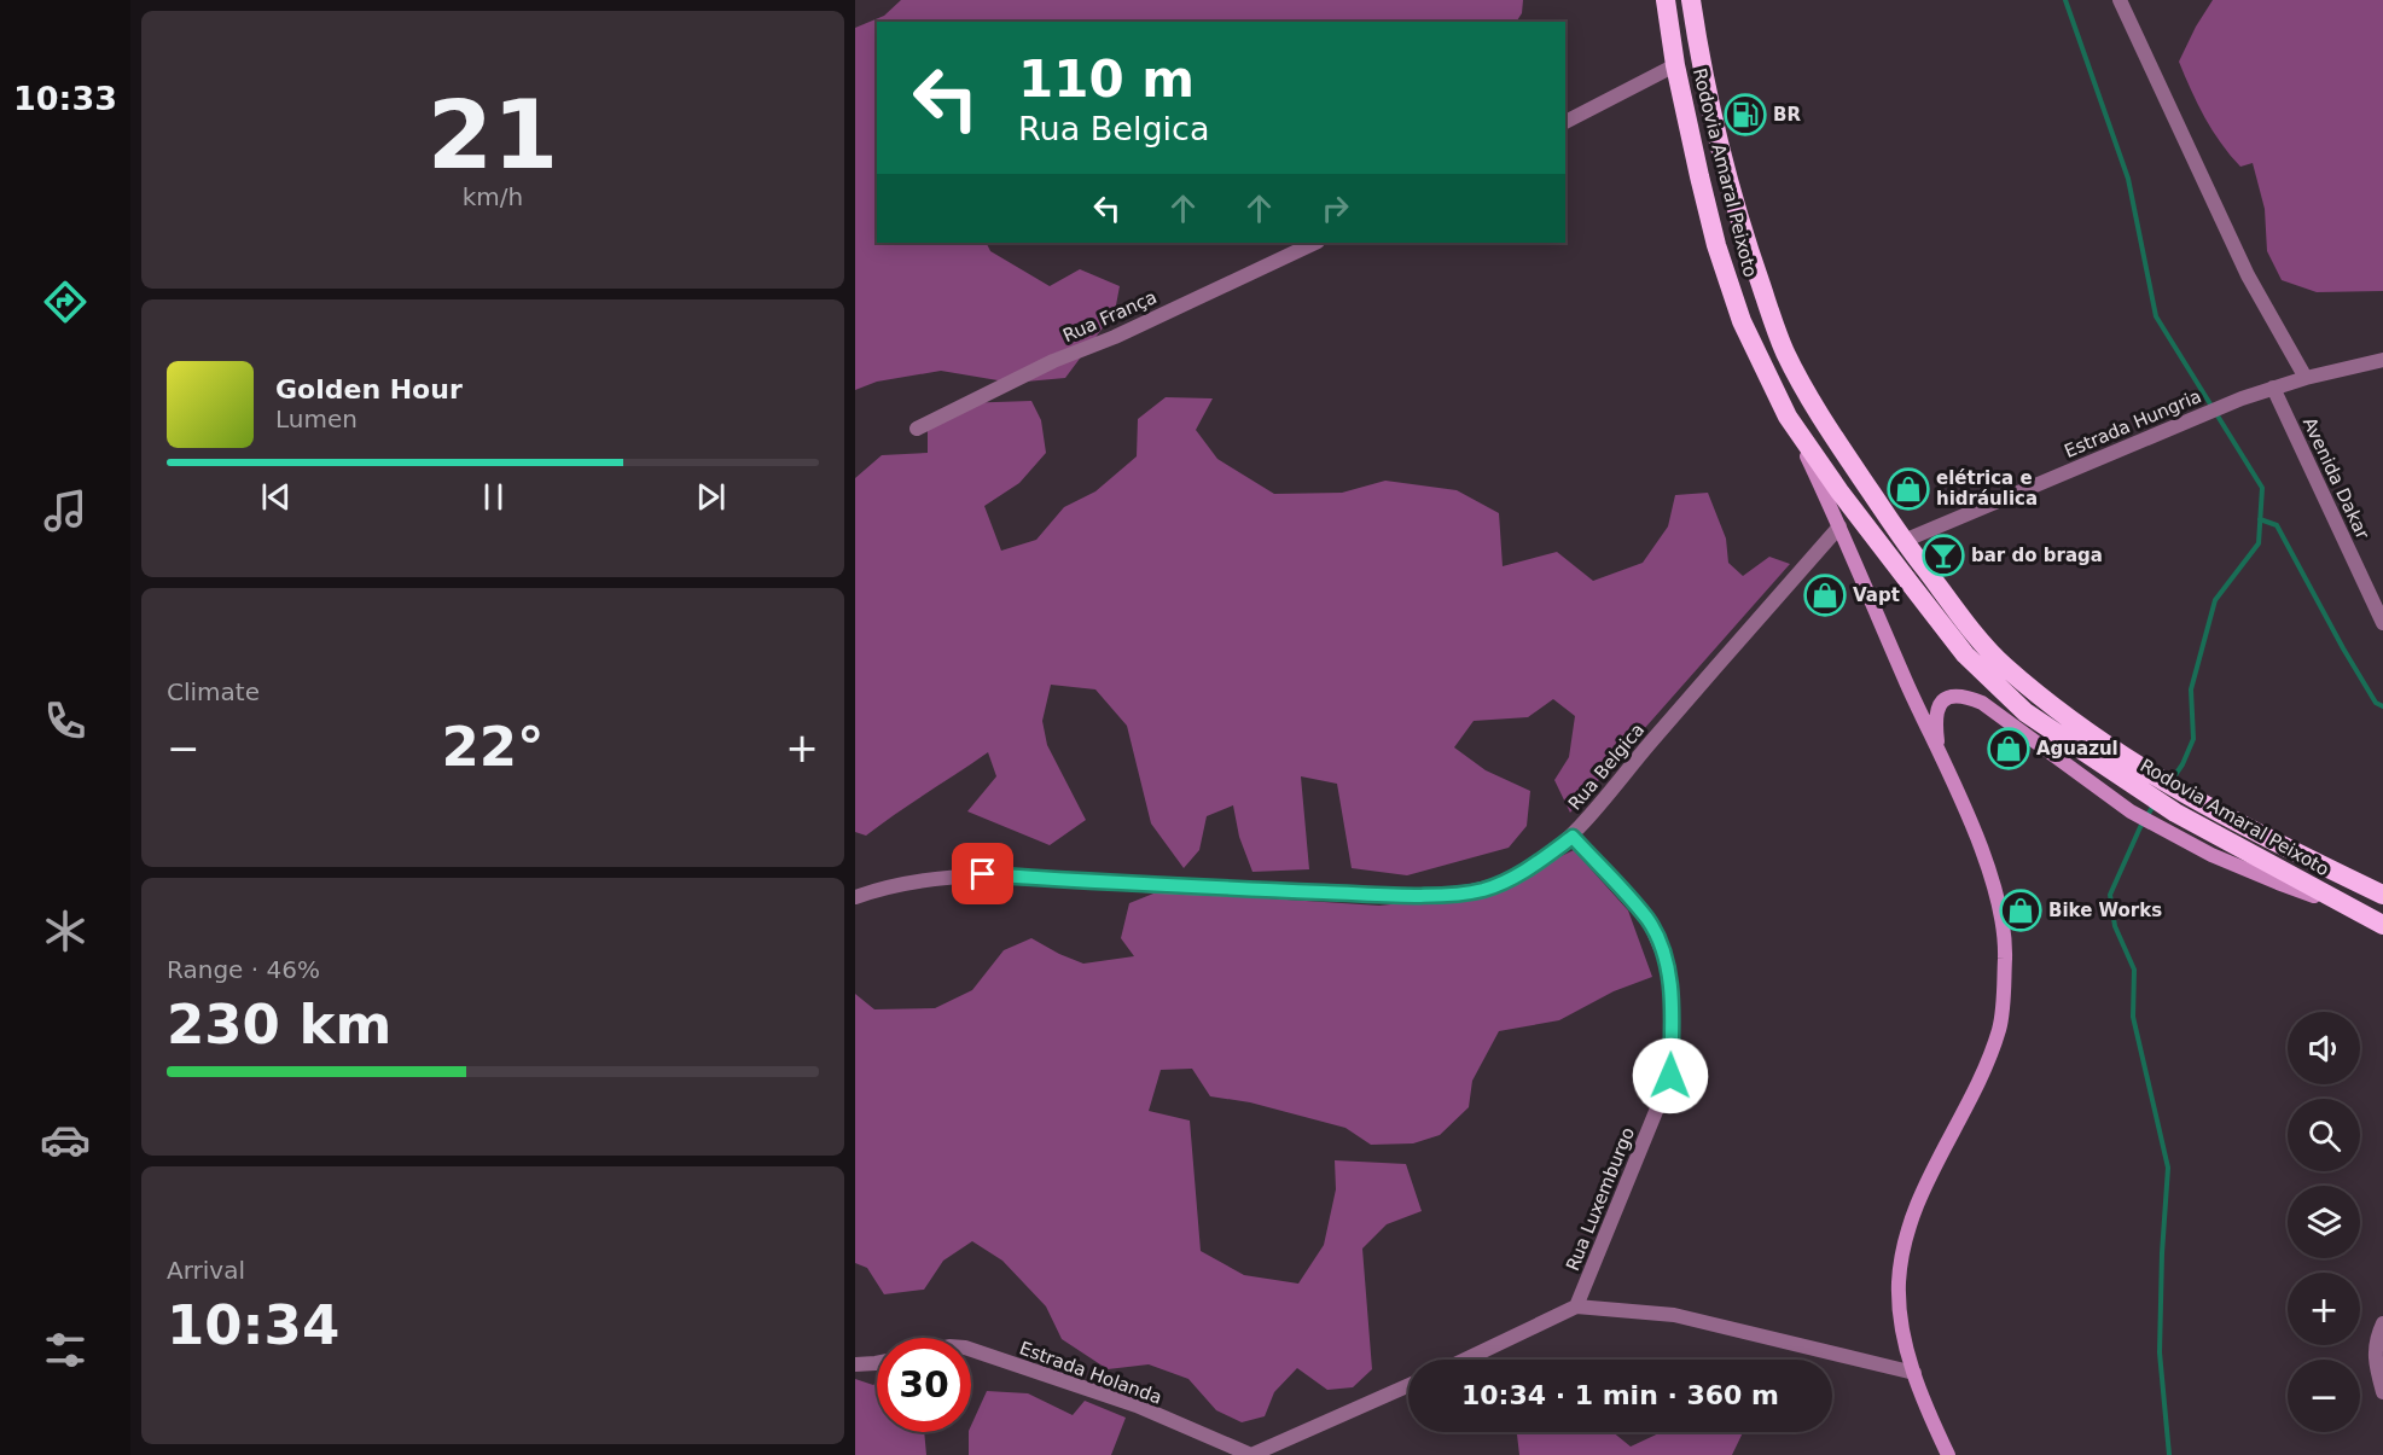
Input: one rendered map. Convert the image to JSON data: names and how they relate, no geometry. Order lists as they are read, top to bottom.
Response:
{
  "streets": {
    "highway": ["Rodovia Amaral Peixoto"],
    "street": [
      "Rua França",
      "Estrada Hungria",
      "Avenida Dakar",
      "Rua Belgica",
      "Rua Luxemburgo",
      "Estrada Holanda"
    ]
  },
  "crossings": [
    ["Rodovia Amaral Peixoto", "Estrada Hungria"],
    ["Estrada Hungria", "Avenida Dakar"],
    ["Rua Belgica", "Rua Luxemburgo"]
  ],
  "places": {
    "fuel station": ["BR"],
    "shop": [
      "elétrica e hidráulica",
      "Vapt",
      "Aguazul",
      "Bike Works"
    ],
    "bar": ["bar do braga"]
  },
  "page": {
    "tabs": "10:33",
    "tile": [
      ["21", "km/h"],
      "Climate",
      ["Range · 46%", "230 km"],
      ["Arrival", "10:34"]
    ],
    "turn": ["110 m", "Rua Belgica"],
    "song": ["Golden Hour", "Lumen"],
    "heat": ["−", "22°", "+"],
    "map_buttons": ["+", "−"],
    "limit": "30",
    "trip": "10:34 · 1 min · 360 m"
  }
}
